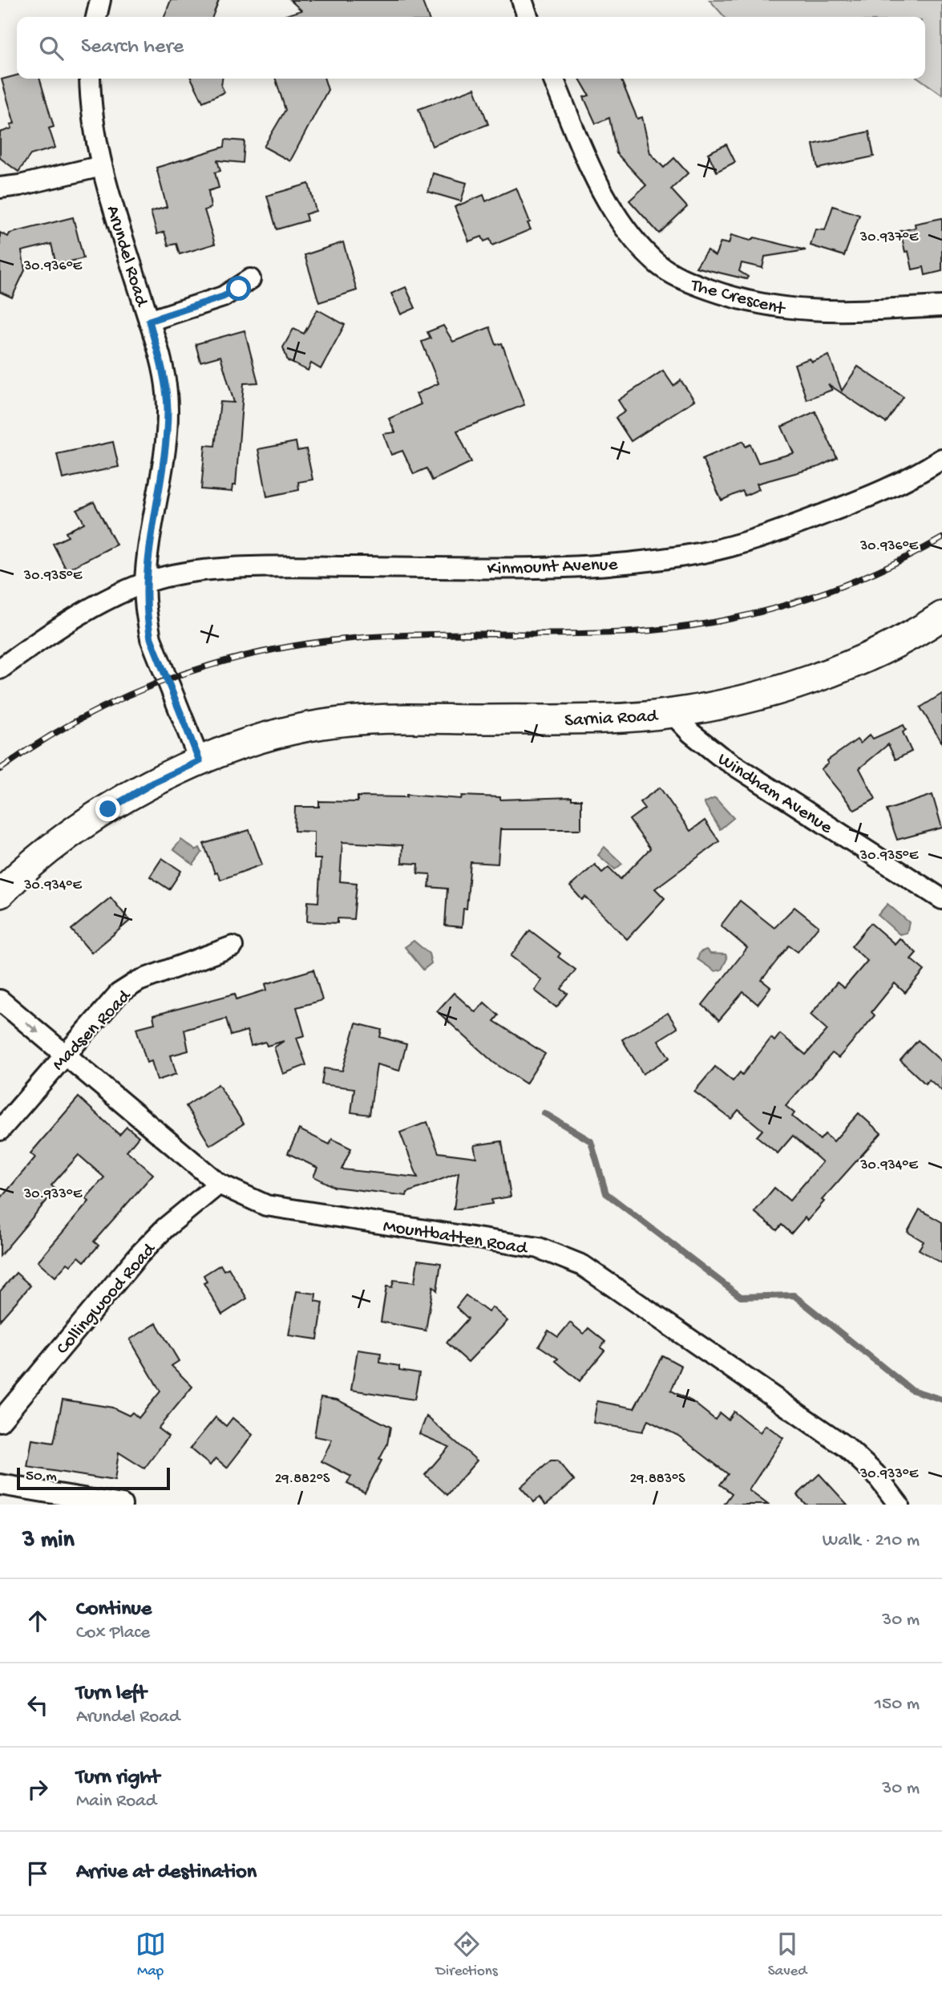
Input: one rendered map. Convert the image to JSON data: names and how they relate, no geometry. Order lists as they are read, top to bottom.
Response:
{
  "streets": {
    "main road": ["Sarnia Road"],
    "street": [
      "Arundel Road",
      "The Crescent",
      "Kinmount Avenue",
      "Windham Avenue",
      "Madsen Road",
      "Mountbatten Road",
      "Collingwood Road"
    ]
  },
  "crossings": [
    ["Arundel Road", "Kinmount Avenue"],
    ["Arundel Road", "Sarnia Road"],
    ["Sarnia Road", "Windham Avenue"],
    ["Madsen Road", "Mountbatten Road"],
    ["Mountbatten Road", "Collingwood Road"]
  ],
  "scale_bar": "50 m",
  "page": {
    "search": "Search here",
    "scale": "50 m",
    "heading": ["3 min", "Walk · 210 m"],
    "list": [
      ["Continue", "Cox Place", "30 m"],
      ["Turn left", "Arundel Road", "150 m"],
      ["Turn right", "Main Road", "30 m"],
      "Arrive at destination"
    ],
    "nav": ["Map", "Directions", "Saved"]
  },
  "coordinates": [
    "30.937°E",
    "30.936°E",
    "30.935°E",
    "30.934°E",
    "30.933°E",
    "29.882°S",
    "29.883°S"
  ]
}
